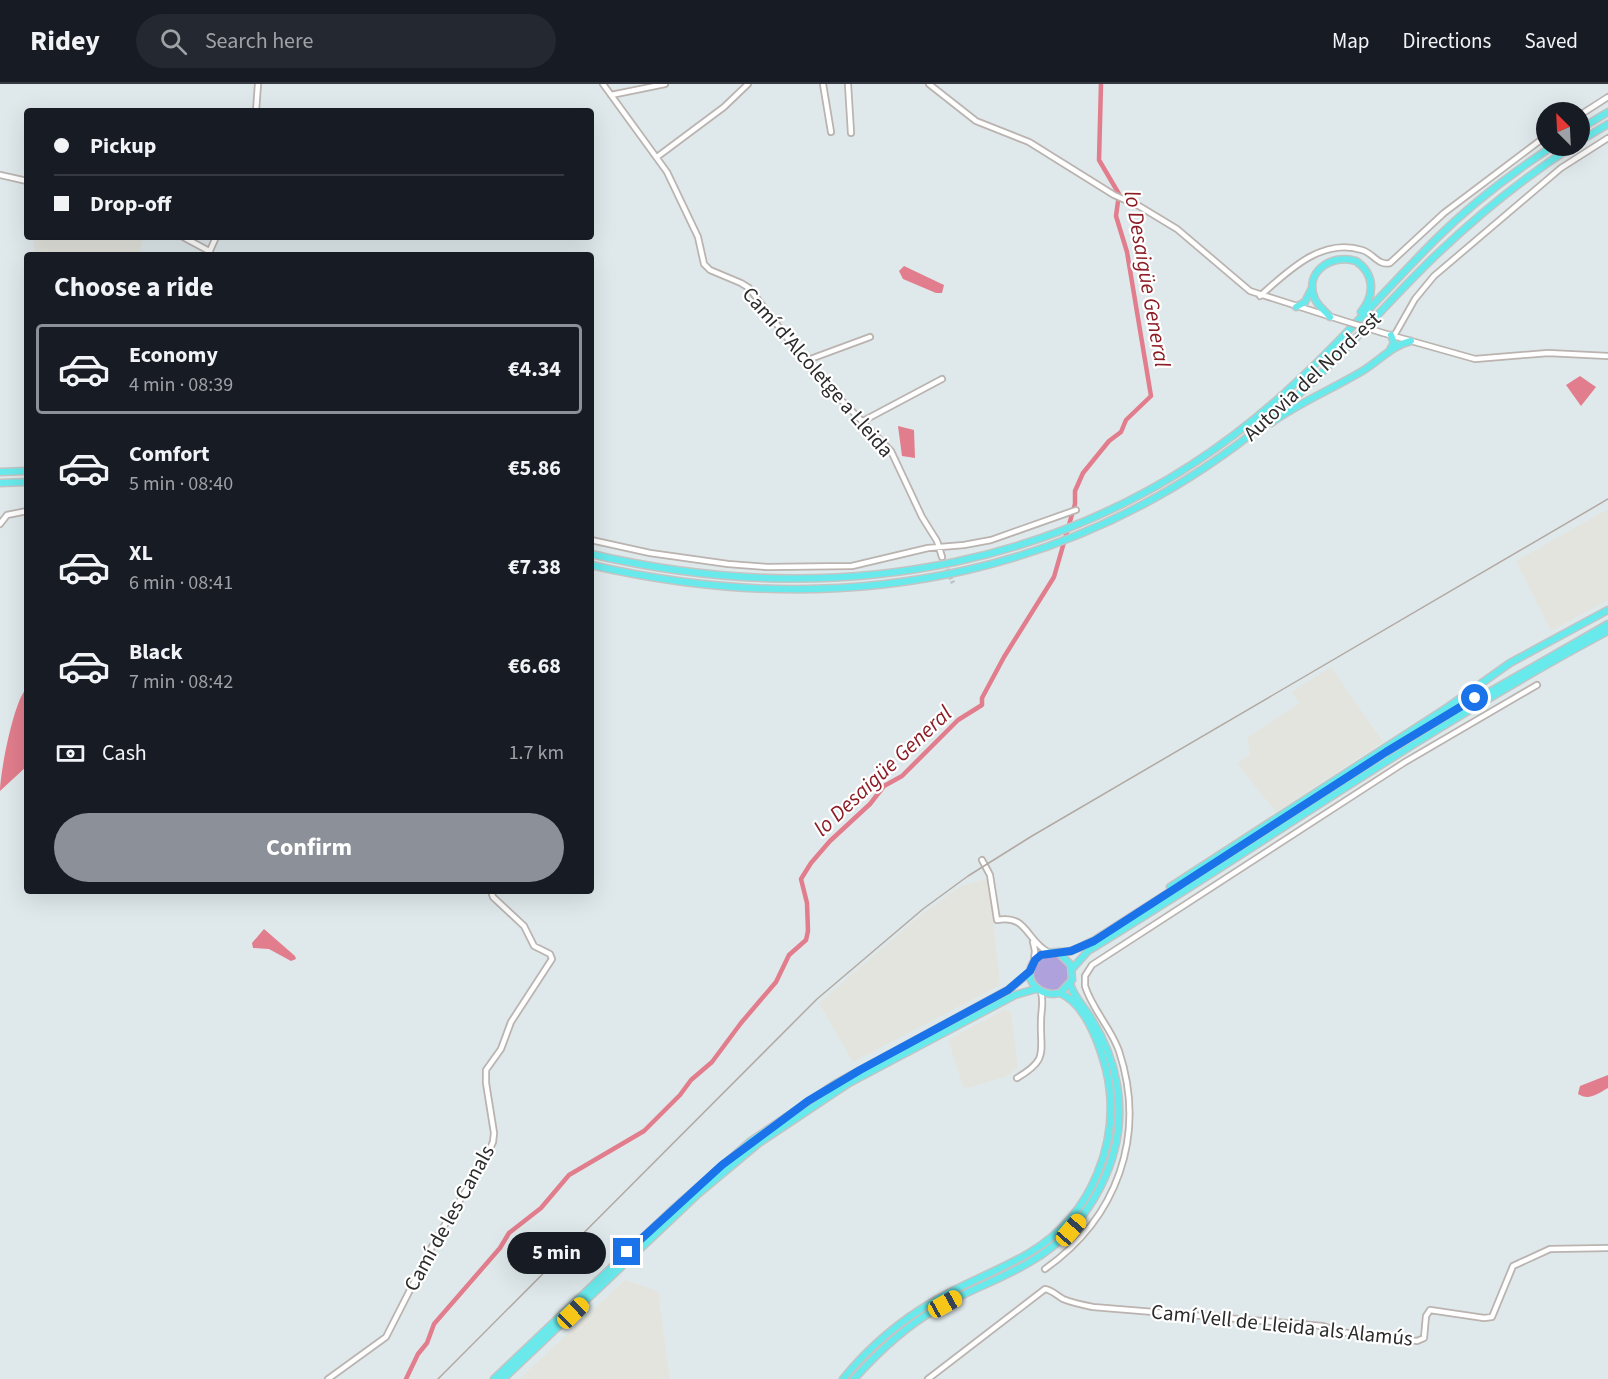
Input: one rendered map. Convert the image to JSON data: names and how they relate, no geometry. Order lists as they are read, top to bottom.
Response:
{
  "streets": {
    "highway": ["Autovia del Nord-est"],
    "street": ["Camí d'Alcoletge a Lleida", "Camí de les Canals", "Camí Vell de Lleida als Alamús"]
  },
  "water": ["lo Desaigüe General"],
  "north": "top left",
  "page": {
    "header": "Ridey",
    "search": "Search here",
    "nav": ["Map", "Directions", "Saved"],
    "banner": ["Pickup", "Drop-off"],
    "heading": "Choose a ride",
    "list": [
      {
        "name": "Economy",
        "note": "4 min · 08:39",
        "value": "€4.34"
      },
      {
        "name": "Comfort",
        "note": "5 min · 08:40",
        "value": "€5.86"
      },
      {
        "name": "XL",
        "note": "6 min · 08:41",
        "value": "€7.38"
      },
      {
        "name": "Black",
        "note": "7 min · 08:42",
        "value": "€6.68"
      }
    ],
    "pay": ["Cash", "1.7 km"],
    "buttons": "Confirm",
    "bubble": "5 min"
  }
}
